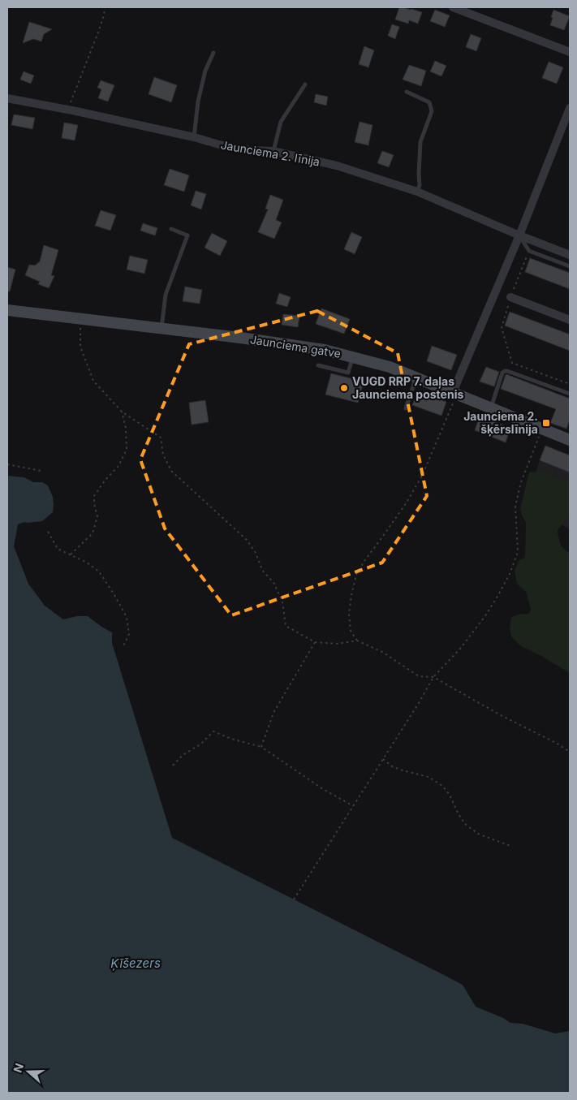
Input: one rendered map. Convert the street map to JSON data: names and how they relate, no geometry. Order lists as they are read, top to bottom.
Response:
{
  "streets": {
    "main road": ["Jaunciema gatve"],
    "street": ["Jaunciema 2. līnija"]
  },
  "water": ["Ķīšezers"],
  "places": {
    "other": ["VUGD RRP 7. daļas Jaunciema postenis"],
    "transit": ["Jaunciema 2. šķērslīnija"]
  },
  "north": "left"
}
